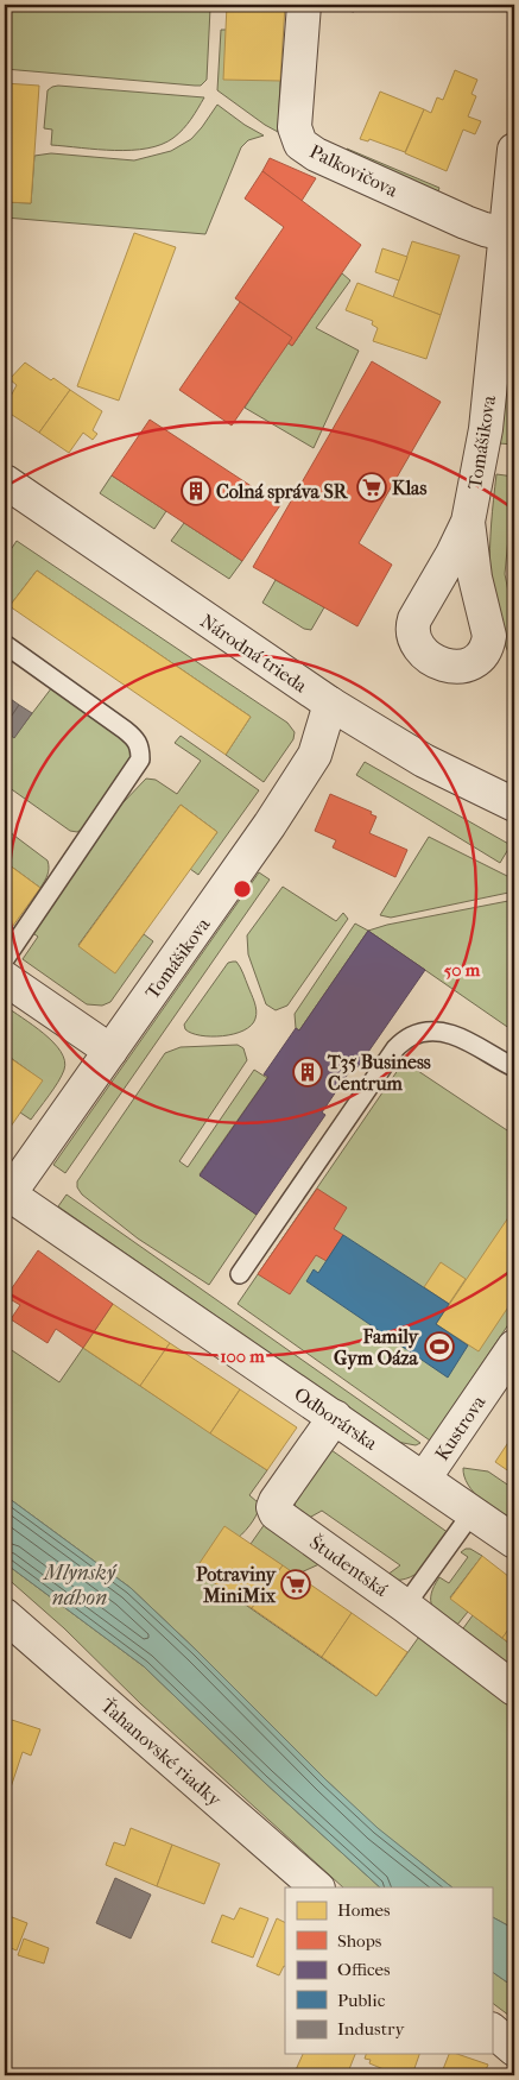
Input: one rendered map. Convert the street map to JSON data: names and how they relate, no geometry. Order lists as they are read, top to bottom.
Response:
{
  "streets": {
    "street": [
      "Palkovičova",
      "Tomášikova",
      "Národná trieda",
      "Odborárska",
      "Kustrova",
      "Študentská",
      "Ťahanovské riadky"
    ]
  },
  "crossings": [
    ["Palkovičova", "Tomášikova"],
    ["Tomášikova", "Národná trieda"],
    ["Tomášikova", "Odborárska"],
    ["Odborárska", "Kustrova"],
    ["Odborárska", "Študentská"]
  ],
  "water": ["Mlynský náhon"],
  "places": {
    "supermarket": ["Klas", "Potraviny MiniMix"],
    "building": ["Colná správa SR", "T35 Business Centrum"],
    "sports": ["Family Gym Oáza"]
  },
  "legend": [
    "Homes",
    "Shops",
    "Offices",
    "Public",
    "Industry"
  ],
  "rings": ["50 m", "100 m"]
}
